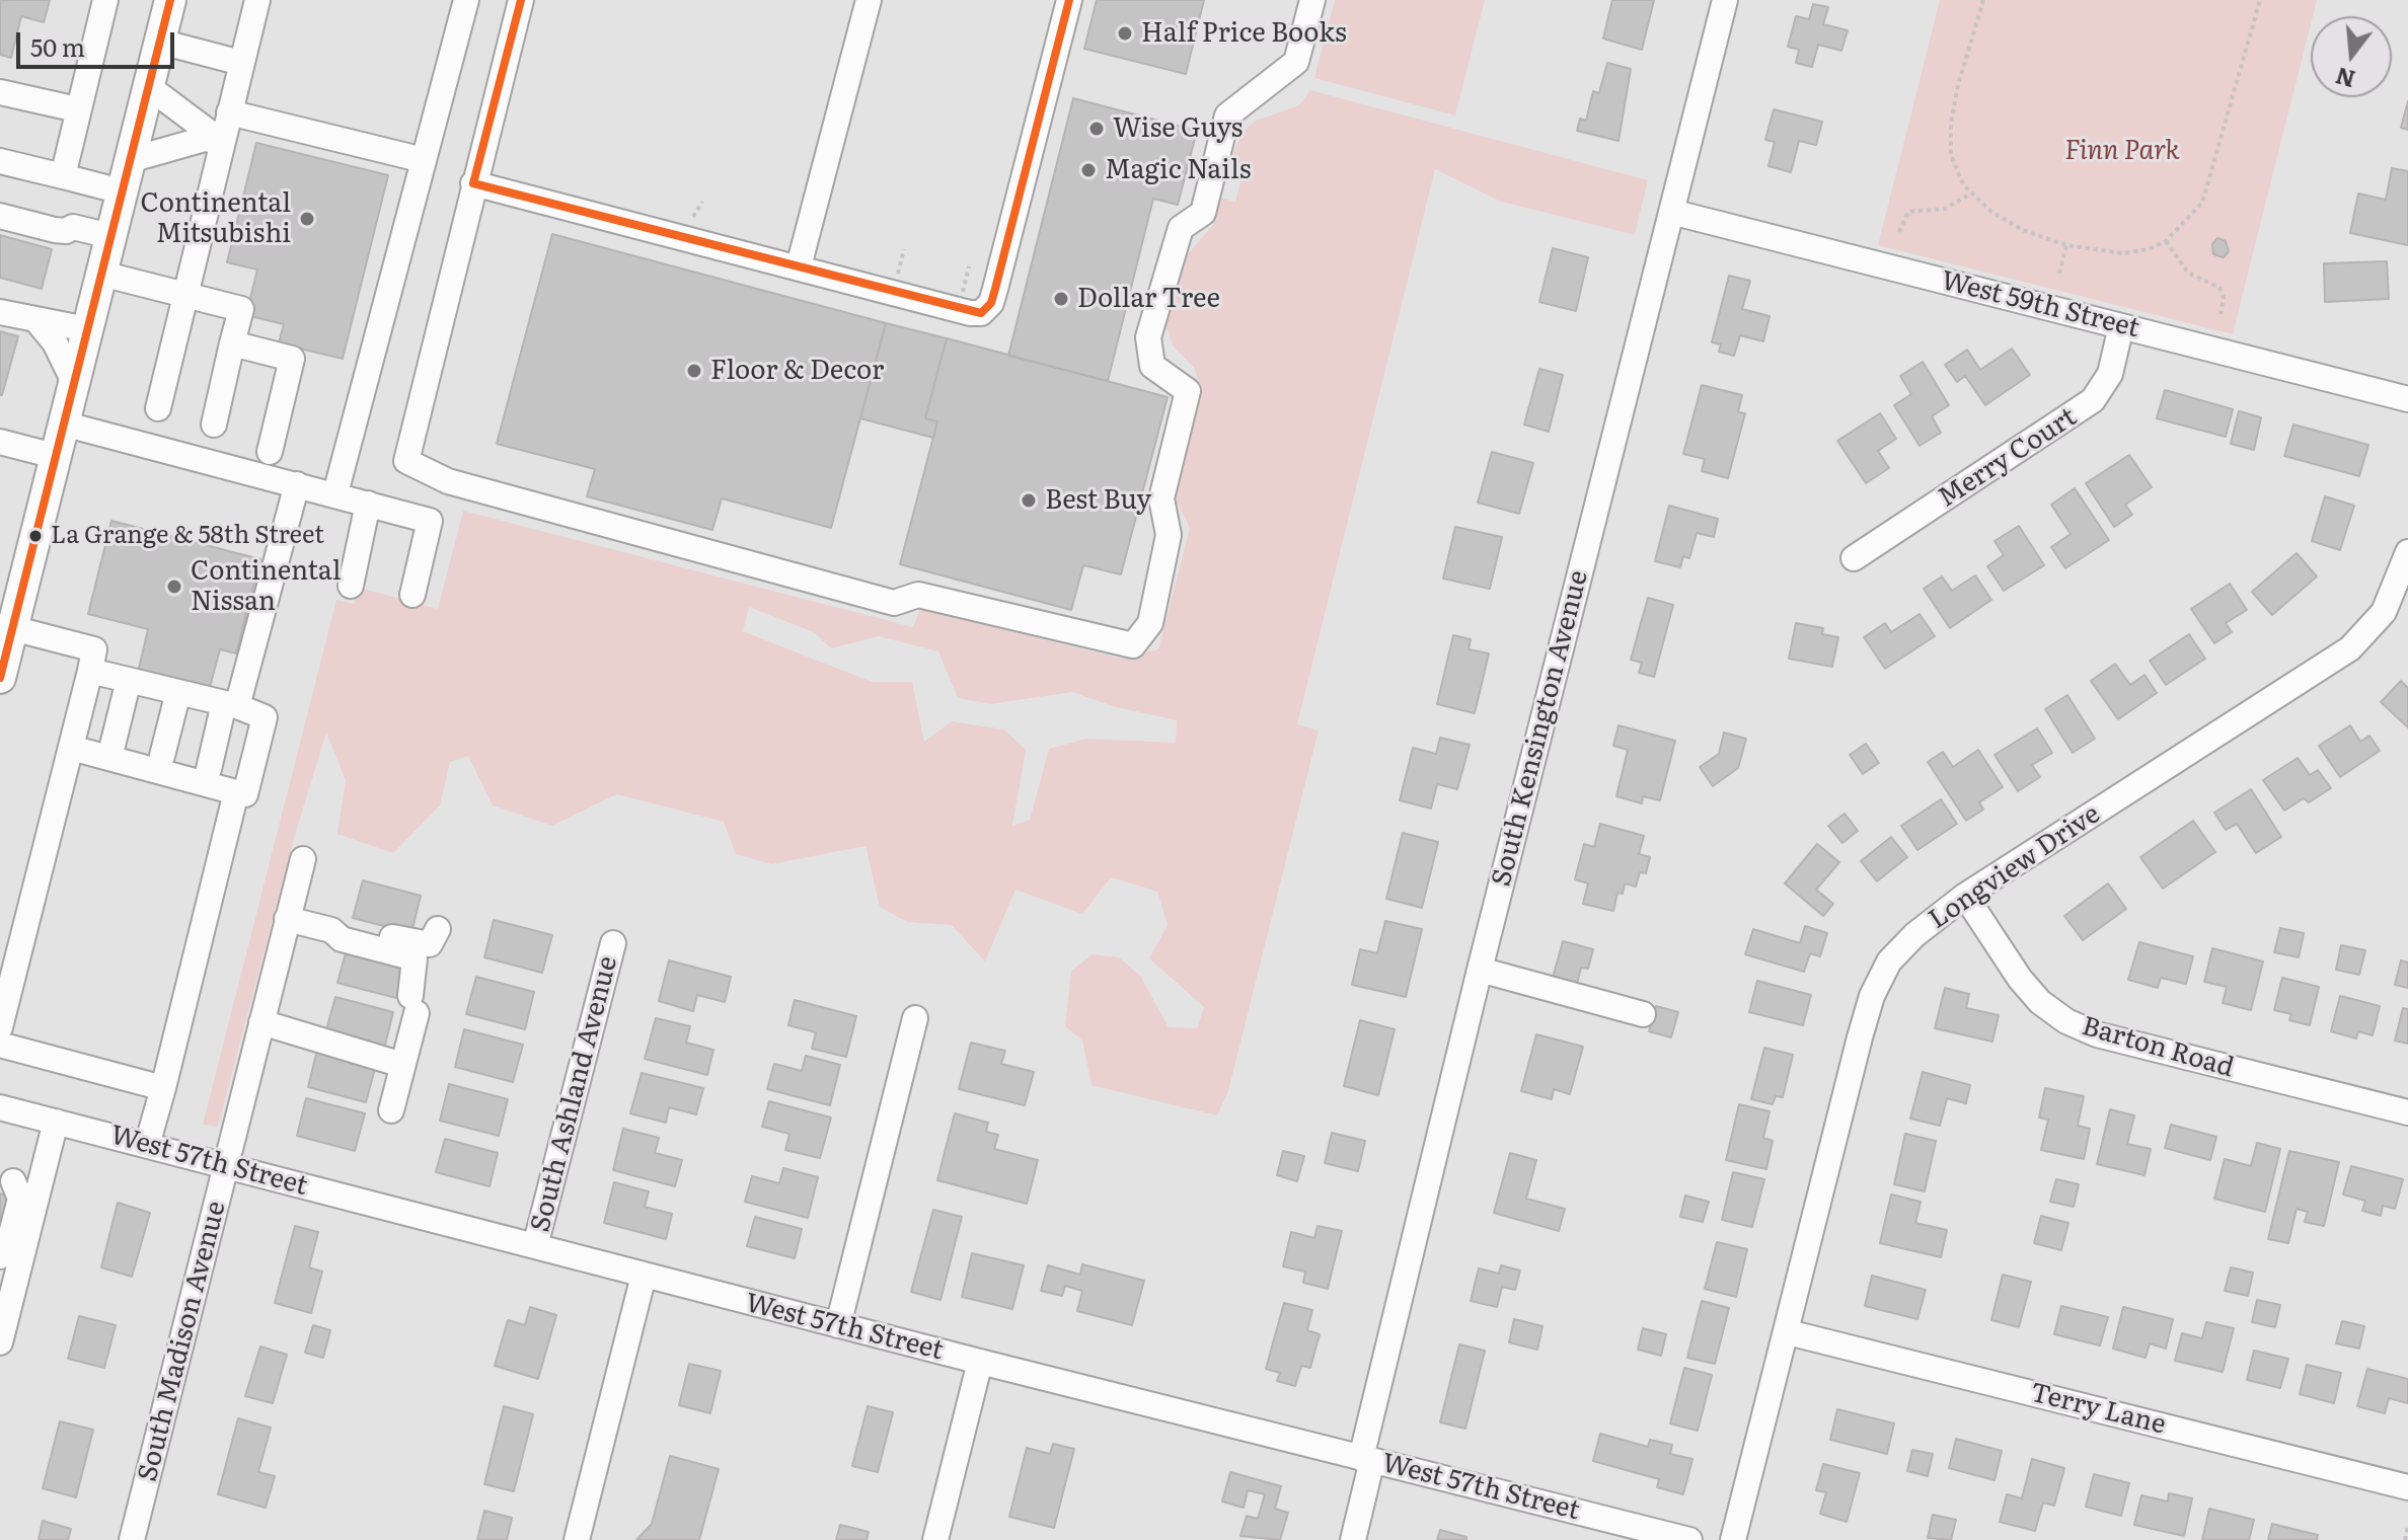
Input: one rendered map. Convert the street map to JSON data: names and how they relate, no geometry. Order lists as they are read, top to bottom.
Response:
{
  "streets": {
    "street": [
      "West 59th Street",
      "Merry Court",
      "South Kensington Avenue",
      "Longview Drive",
      "Barton Road",
      "South Ashland Avenue",
      "West 57th Street",
      "South Madison Avenue",
      "Terry Lane"
    ]
  },
  "crossings": [
    ["West 59th Street", "Merry Court"],
    ["West 59th Street", "South Kensington Avenue"],
    ["South Kensington Avenue", "West 57th Street"],
    ["Longview Drive", "Barton Road"],
    ["Longview Drive", "Terry Lane"],
    ["South Ashland Avenue", "West 57th Street"],
    ["West 57th Street", "South Madison Avenue"]
  ],
  "parks": ["Finn Park"],
  "places": [
    "Half Price Books",
    "Wise Guys",
    "Magic Nails",
    "Continental Mitsubishi",
    "Dollar Tree",
    "Floor & Decor",
    "Best Buy",
    "La Grange & 58th Street",
    "Continental Nissan"
  ],
  "scale_bar": "50 m",
  "north": "bottom"
}
